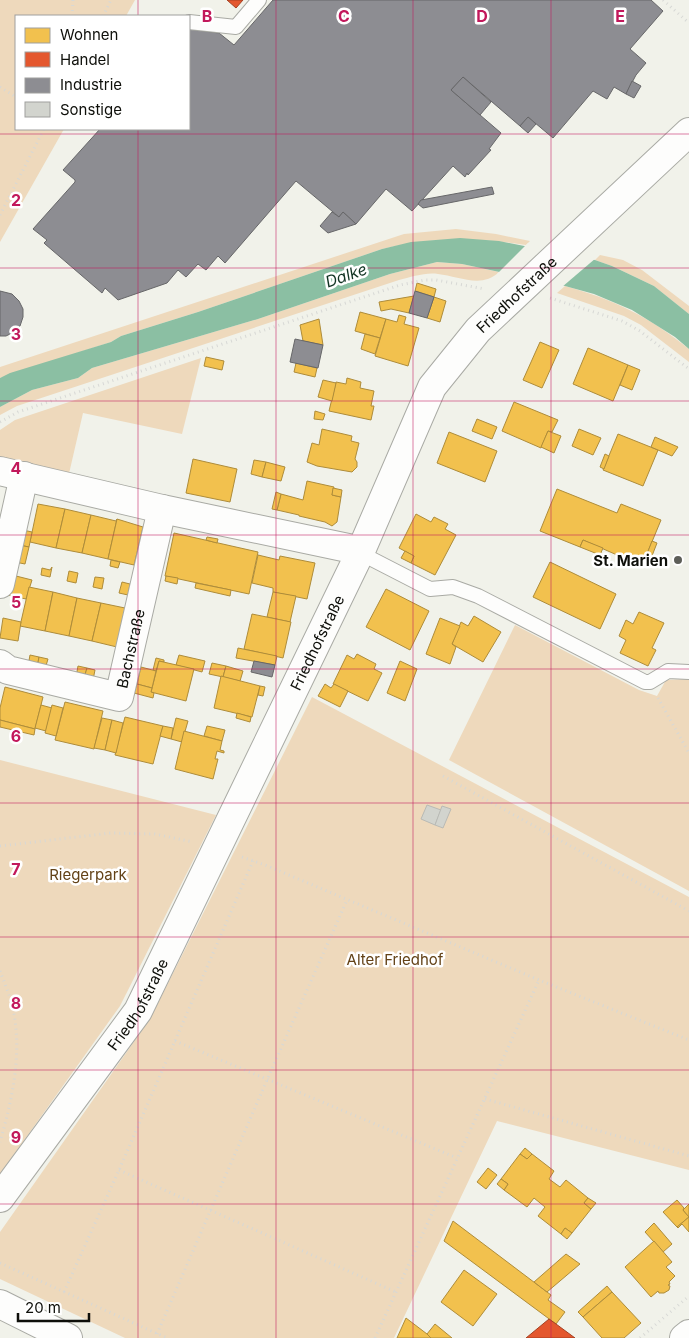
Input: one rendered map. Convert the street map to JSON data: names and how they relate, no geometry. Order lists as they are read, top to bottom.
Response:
{
  "streets": {
    "street": ["Friedhofstraße", "Bachstraße"]
  },
  "water": ["Dalke"],
  "parks": ["Riegerpark", "Alter Friedhof"],
  "places": ["St. Marien"],
  "legend": [
    "Wohnen",
    "Handel",
    "Industrie",
    "Sonstige"
  ],
  "scale_bar": "20 m",
  "grid": {
    "columns": [
      "B",
      "C",
      "D",
      "E"
    ],
    "rows": [
      "2",
      "3",
      "4",
      "5",
      "6",
      "7",
      "8",
      "9"
    ]
  }
}
